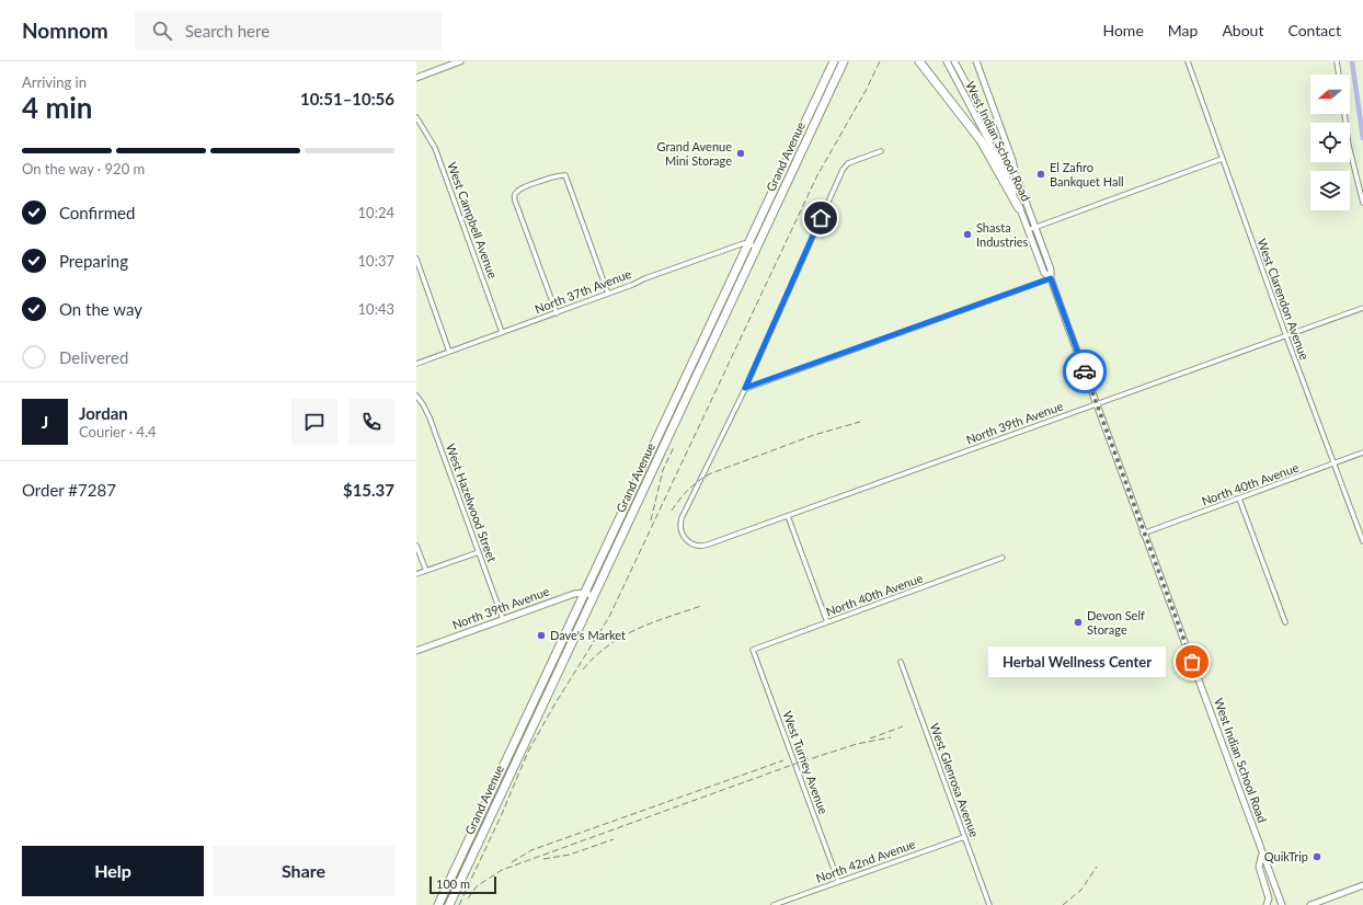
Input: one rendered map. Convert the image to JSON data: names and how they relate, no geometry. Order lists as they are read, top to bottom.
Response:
{
  "streets": {
    "highway": ["Grand Avenue"],
    "main road": ["West Indian School Road", "North 39th Avenue"],
    "street": [
      "West Campbell Avenue",
      "North 37th Avenue",
      "West Clarendon Avenue",
      "North 40th Avenue",
      "West Hazelwood Street",
      "West Turney Avenue",
      "West Glenrosa Avenue",
      "North 42nd Avenue"
    ]
  },
  "crossings": [
    ["West Indian School Road", "North 39th Avenue"],
    ["West Indian School Road", "North 40th Avenue"],
    ["Grand Avenue", "North 37th Avenue"],
    ["Grand Avenue", "North 39th Avenue"],
    ["West Campbell Avenue", "North 37th Avenue"],
    ["West Clarendon Avenue", "North 39th Avenue"],
    ["West Clarendon Avenue", "North 40th Avenue"],
    ["North 39th Avenue", "West Hazelwood Street"],
    ["North 40th Avenue", "West Turney Avenue"],
    ["West Turney Avenue", "North 42nd Avenue"],
    ["West Glenrosa Avenue", "North 42nd Avenue"]
  ],
  "places": [
    "Grand Avenue Mini Storage",
    "El Zafiro Bankquet Hall",
    "Shasta Industries",
    "Devon Self Storage",
    "Dave's Market",
    "Herbal Wellness Center",
    "QuikTrip"
  ],
  "scale_bar": "100 m",
  "north": "left",
  "page": {
    "header": "Nomnom",
    "search": "Search here",
    "nav": [
      "Home",
      "Map",
      "About",
      "Contact"
    ],
    "heading": ["4 min", "Arriving in", "10:51–10:56"],
    "panel": [
      "Jordan",
      "Courier · 4.4",
      "Order #7287",
      "$15.37"
    ],
    "bar": "On the way · 920 m",
    "list": [
      ["Confirmed", "10:24"],
      ["Preparing", "10:37"],
      ["On the way", "10:43"],
      "Delivered"
    ],
    "round": "J",
    "bubble": "Herbal Wellness Center",
    "buttons": ["Help", "Share"],
    "scale": "100 m"
  }
}
